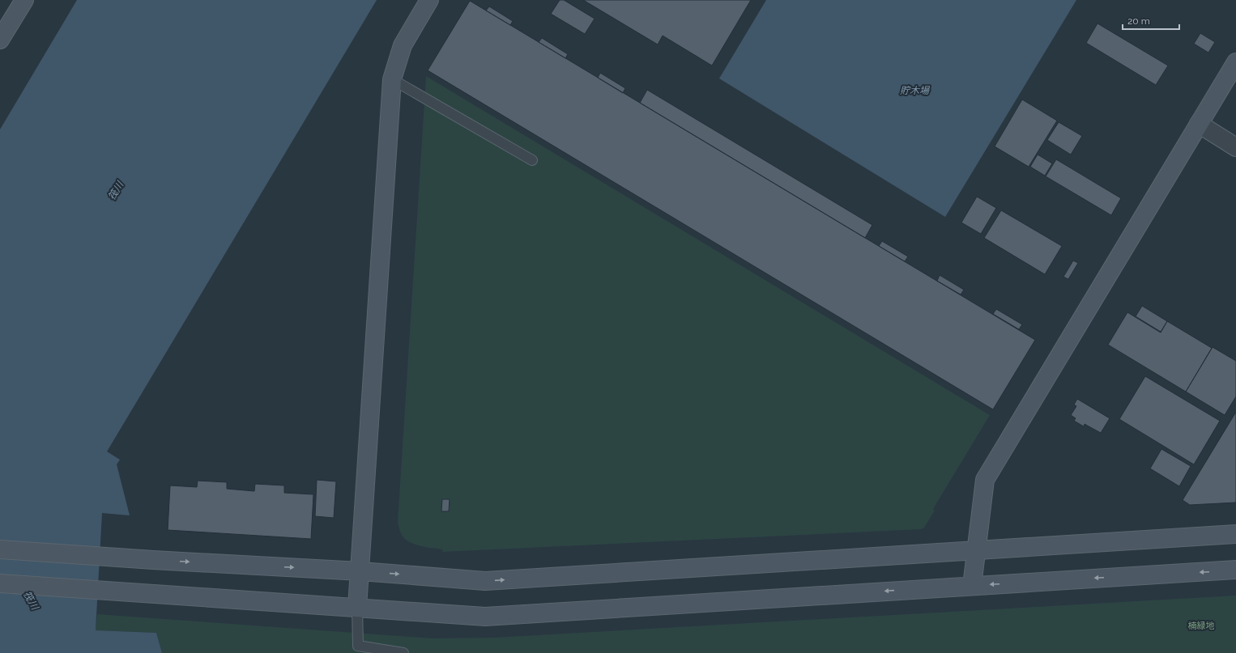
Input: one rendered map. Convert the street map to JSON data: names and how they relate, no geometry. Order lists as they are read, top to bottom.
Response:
{
  "water": ["貯木場", "筏川"],
  "parks": ["楠緑地"],
  "scale_bar": "20 m"
}
